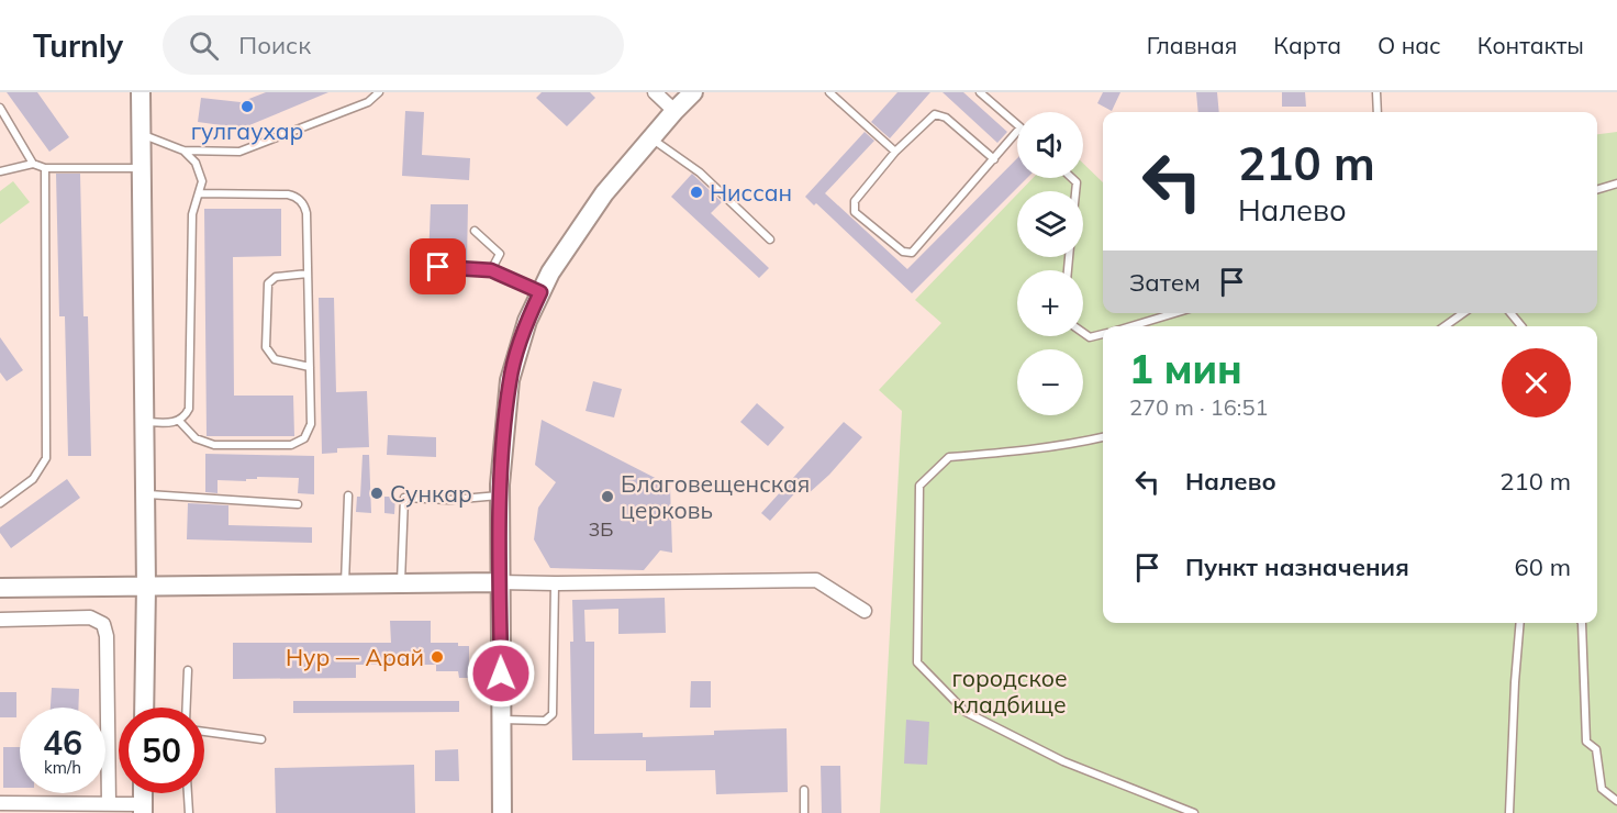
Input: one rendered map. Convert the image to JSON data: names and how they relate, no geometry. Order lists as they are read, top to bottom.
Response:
{
  "parks": ["городское кладбище"],
  "places": [
    "гулгаухар",
    "Ниссан",
    "Сункар",
    "Благовещенская церковь",
    "Нур — Арай"
  ],
  "house_numbers": ["3Б"],
  "page": {
    "header": "Turnly",
    "search": "Поиск",
    "nav": [
      "Главная",
      "Карта",
      "О нас",
      "Контакты"
    ],
    "map_buttons": ["+", "−"],
    "turn": ["210 m", "Налево"],
    "then": "Затем",
    "heading": ["1 мин", "270 m · 16:51"],
    "list": [
      {
        "name": "Налево",
        "value": "210 m"
      },
      {
        "name": "Пункт назначения",
        "value": "60 m"
      }
    ],
    "speed": "46 km/h",
    "limit": "50"
  }
}
